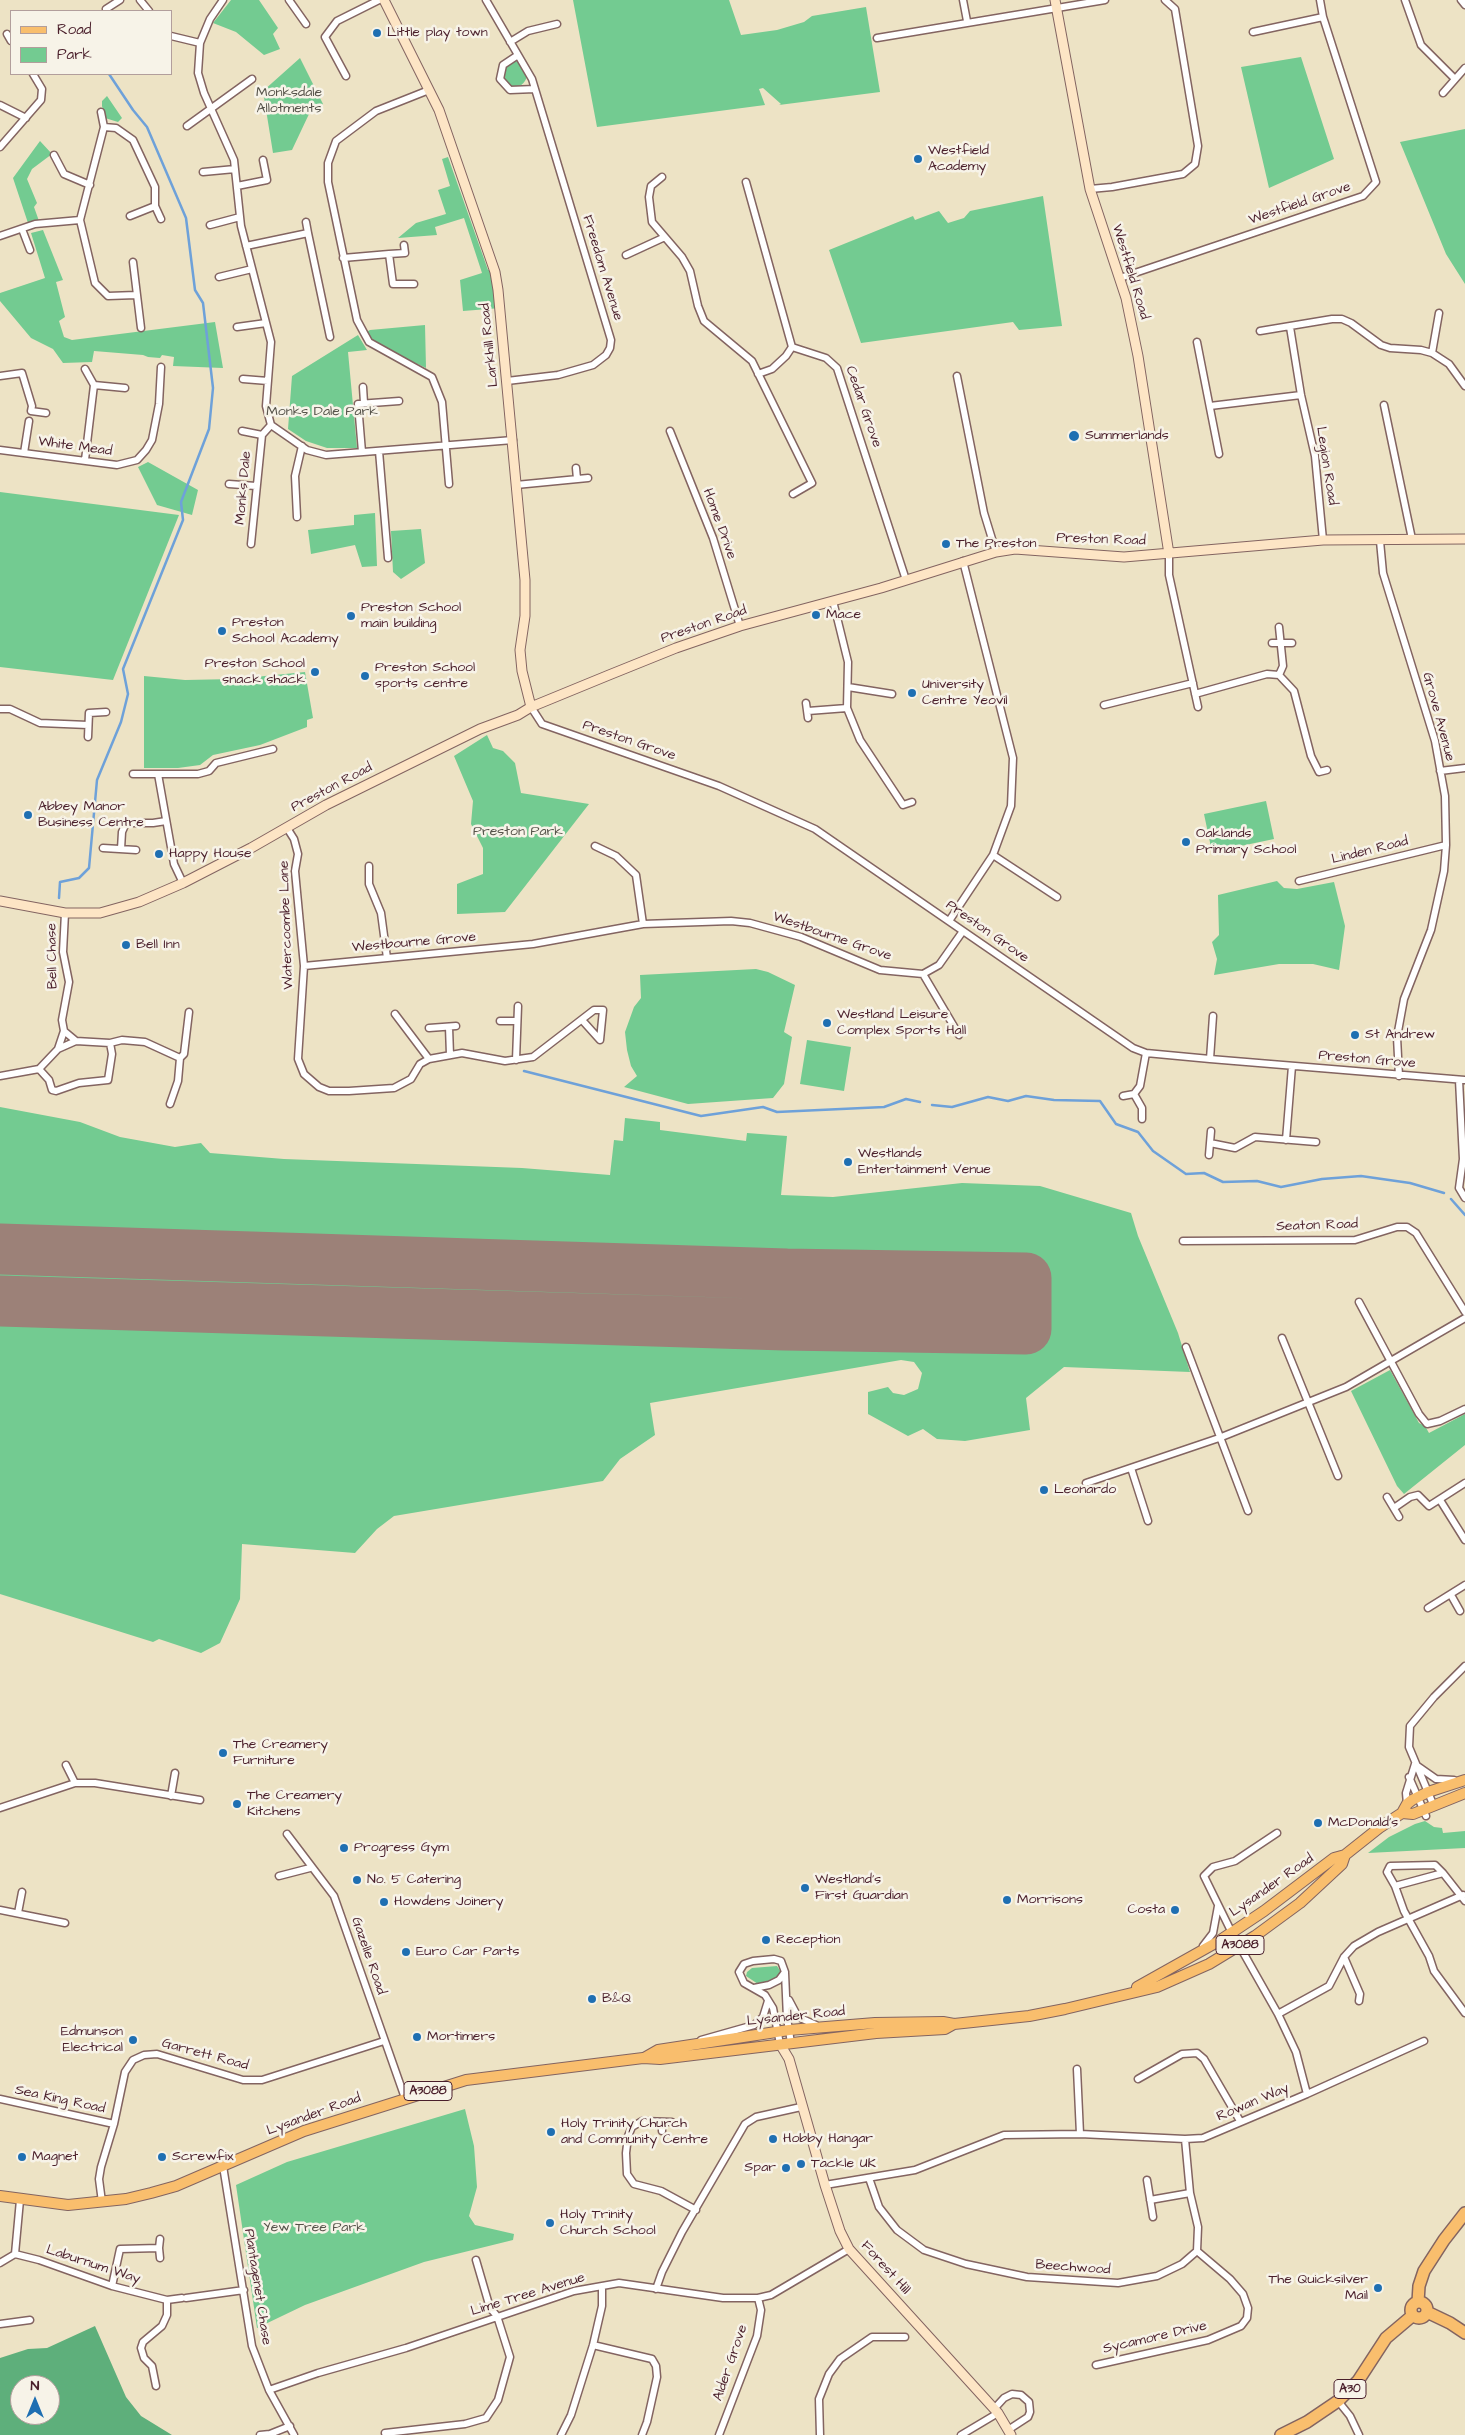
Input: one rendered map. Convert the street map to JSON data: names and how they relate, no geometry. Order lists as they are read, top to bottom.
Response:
{
  "streets": {
    "highway": ["A30"],
    "main road": ["Lysander Road", "A3088"],
    "street": [
      "Westfield Grove",
      "Freedom Avenue",
      "Westfield Road",
      "Larkhill Road",
      "Cedar Grove",
      "White Mead",
      "Legion Road",
      "Monks Dale",
      "Home Drive",
      "Preston Road",
      "Grove Avenue",
      "Preston Grove",
      "Linden Road",
      "Watercoombe Lane",
      "Westbourne Grove",
      "Bell Chase",
      "Seaton Road",
      "Gazelle Road",
      "Garrett Road",
      "Sea King Road",
      "Rowan Way",
      "Laburnum Way",
      "Forest Hill",
      "Beechwood",
      "Plantagenet Chase",
      "Lime Tree Avenue",
      "Sycamore Drive",
      "Alder Grove"
    ]
  },
  "crossings": [
    ["Westfield Grove", "Westfield Road"],
    ["Freedom Avenue", "Larkhill Road"],
    ["Westfield Road", "Preston Road"],
    ["Larkhill Road", "Preston Road"],
    ["Larkhill Road", "Preston Grove"],
    ["Cedar Grove", "Preston Road"],
    ["Legion Road", "Preston Road"],
    ["Home Drive", "Preston Road"],
    ["Preston Road", "Grove Avenue"],
    ["Preston Road", "Preston Grove"],
    ["Preston Road", "Watercoombe Lane"],
    ["Preston Road", "Bell Chase"],
    ["Grove Avenue", "Preston Grove"],
    ["Grove Avenue", "Linden Road"],
    ["Watercoombe Lane", "Westbourne Grove"],
    ["Lysander Road", "A3088"],
    ["Lysander Road", "Gazelle Road"],
    ["Lysander Road", "Garrett Road"],
    ["Lysander Road", "Forest Hill"],
    ["Lysander Road", "Plantagenet Chase"],
    ["Gazelle Road", "Garrett Road"],
    ["Garrett Road", "Sea King Road"],
    ["Rowan Way", "Forest Hill"],
    ["Rowan Way", "Beechwood"],
    ["Laburnum Way", "Plantagenet Chase"],
    ["Forest Hill", "Lime Tree Avenue"],
    ["Beechwood", "Sycamore Drive"],
    ["Plantagenet Chase", "Lime Tree Avenue"],
    ["Lime Tree Avenue", "Alder Grove"]
  ],
  "parks": [
    "Monksdale Allotments",
    "Monks Dale Park",
    "Preston Park",
    "Yew Tree Park"
  ],
  "places": [
    "Little play town",
    "Westfield Academy",
    "Summerlands",
    "The Preston",
    "Mace",
    "Preston School main building",
    "Preston School Academy",
    "Preston School snack shack",
    "Preston School sports centre",
    "University Centre Yeovil",
    "Abbey Manor Business Centre",
    "Oaklands Primary School",
    "Happy House",
    "Bell Inn",
    "Westland Leisure Complex Sports Hall",
    "St Andrew",
    "Westlands Entertainment Venue",
    "Leonardo",
    "The Creamery Furniture",
    "The Creamery Kitchens",
    "McDonald's",
    "Progress Gym",
    "No. 5 Catering",
    "Westland's First Guardian",
    "Morrisons",
    "Howdens Joinery",
    "Costa",
    "Reception",
    "Euro Car Parts",
    "B&Q",
    "Mortimers",
    "Edmunson Electrical",
    "Holy Trinity Church and Community Centre",
    "Hobby Hangar",
    "Magnet",
    "Screwfix",
    "Tackle UK",
    "Spar",
    "Holy Trinity Church School",
    "The Quicksilver Mail"
  ],
  "legend": ["Road", "Park"],
  "north": "top"
}
